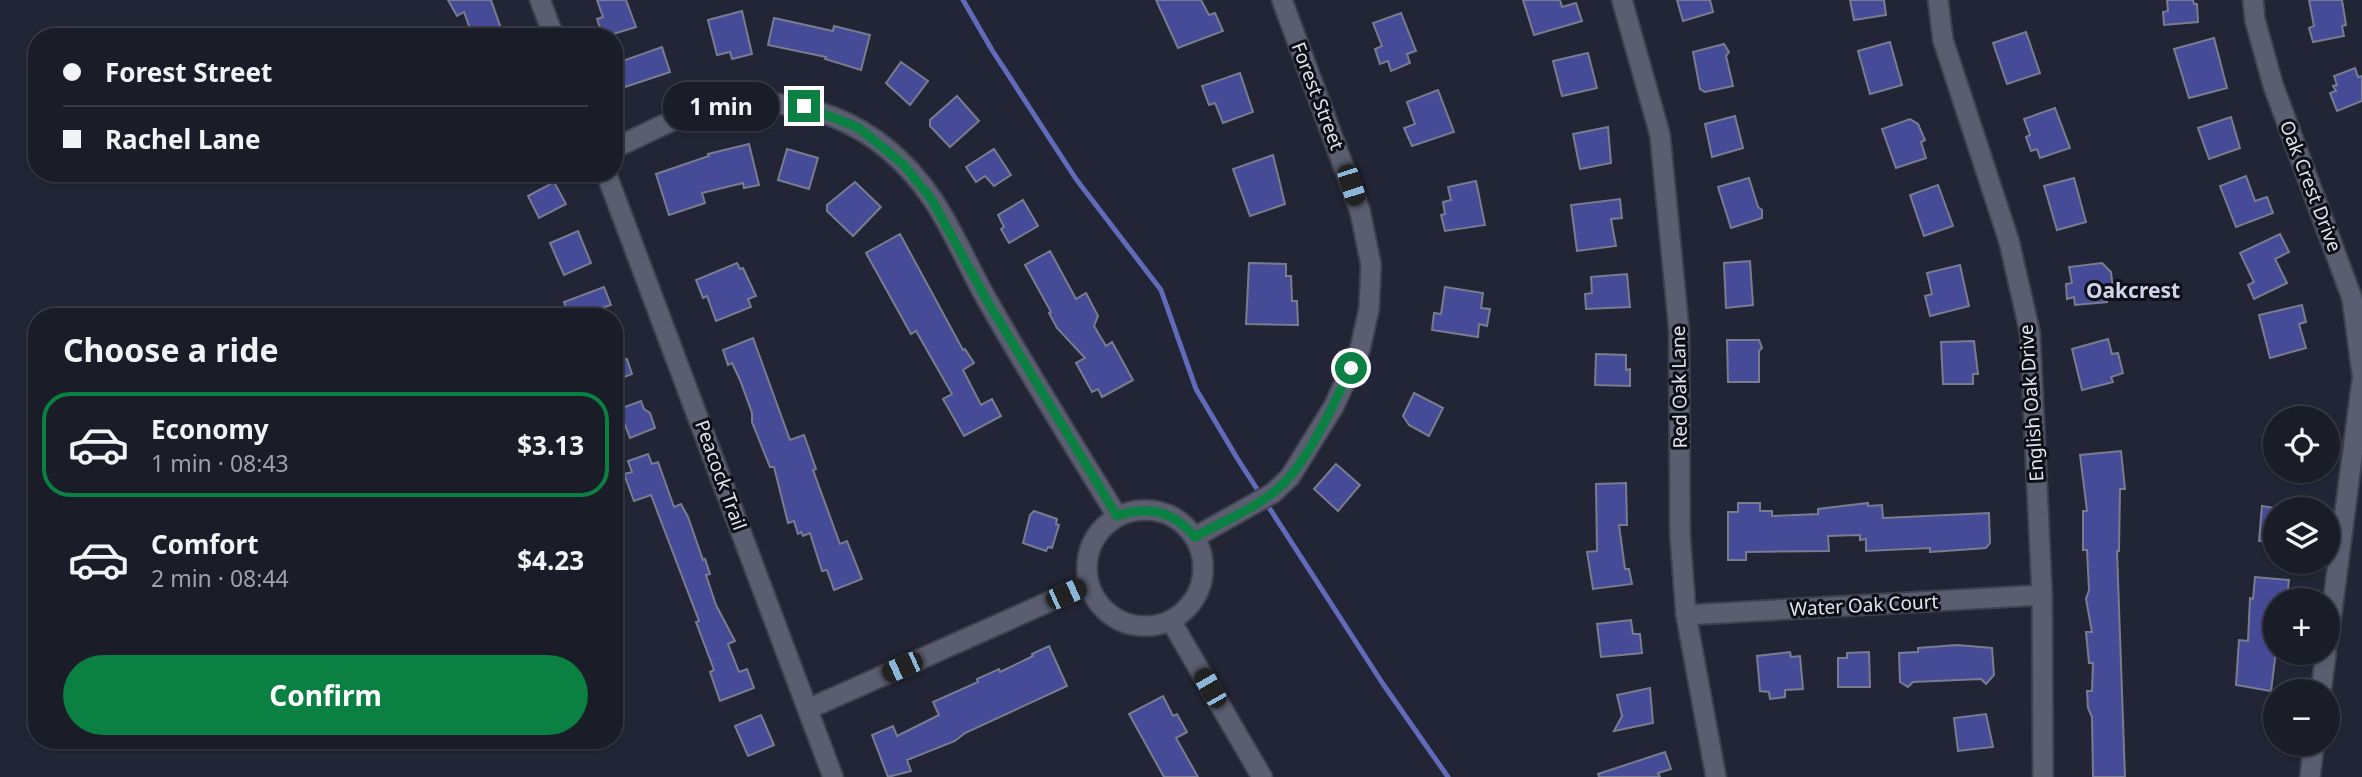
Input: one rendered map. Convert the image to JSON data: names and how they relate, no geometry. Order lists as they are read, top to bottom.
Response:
{
  "streets": {
    "street": [
      "Forest Street",
      "Oak Crest Drive",
      "Red Oak Lane",
      "English Oak Drive",
      "Peacock Trail",
      "Water Oak Court"
    ]
  },
  "crossings": [
    ["Red Oak Lane", "Water Oak Court"],
    ["English Oak Drive", "Water Oak Court"]
  ],
  "districts": ["Oakcrest"],
  "page": {
    "banner": ["Forest Street", "Rachel Lane"],
    "bubble": "1 min",
    "heading": "Choose a ride",
    "list": [
      {
        "name": "Economy",
        "note": "1 min · 08:43",
        "value": "$3.13"
      },
      {
        "name": "Comfort",
        "note": "2 min · 08:44",
        "value": "$4.23"
      }
    ],
    "map_buttons": ["+", "−"],
    "buttons": "Confirm"
  }
}
